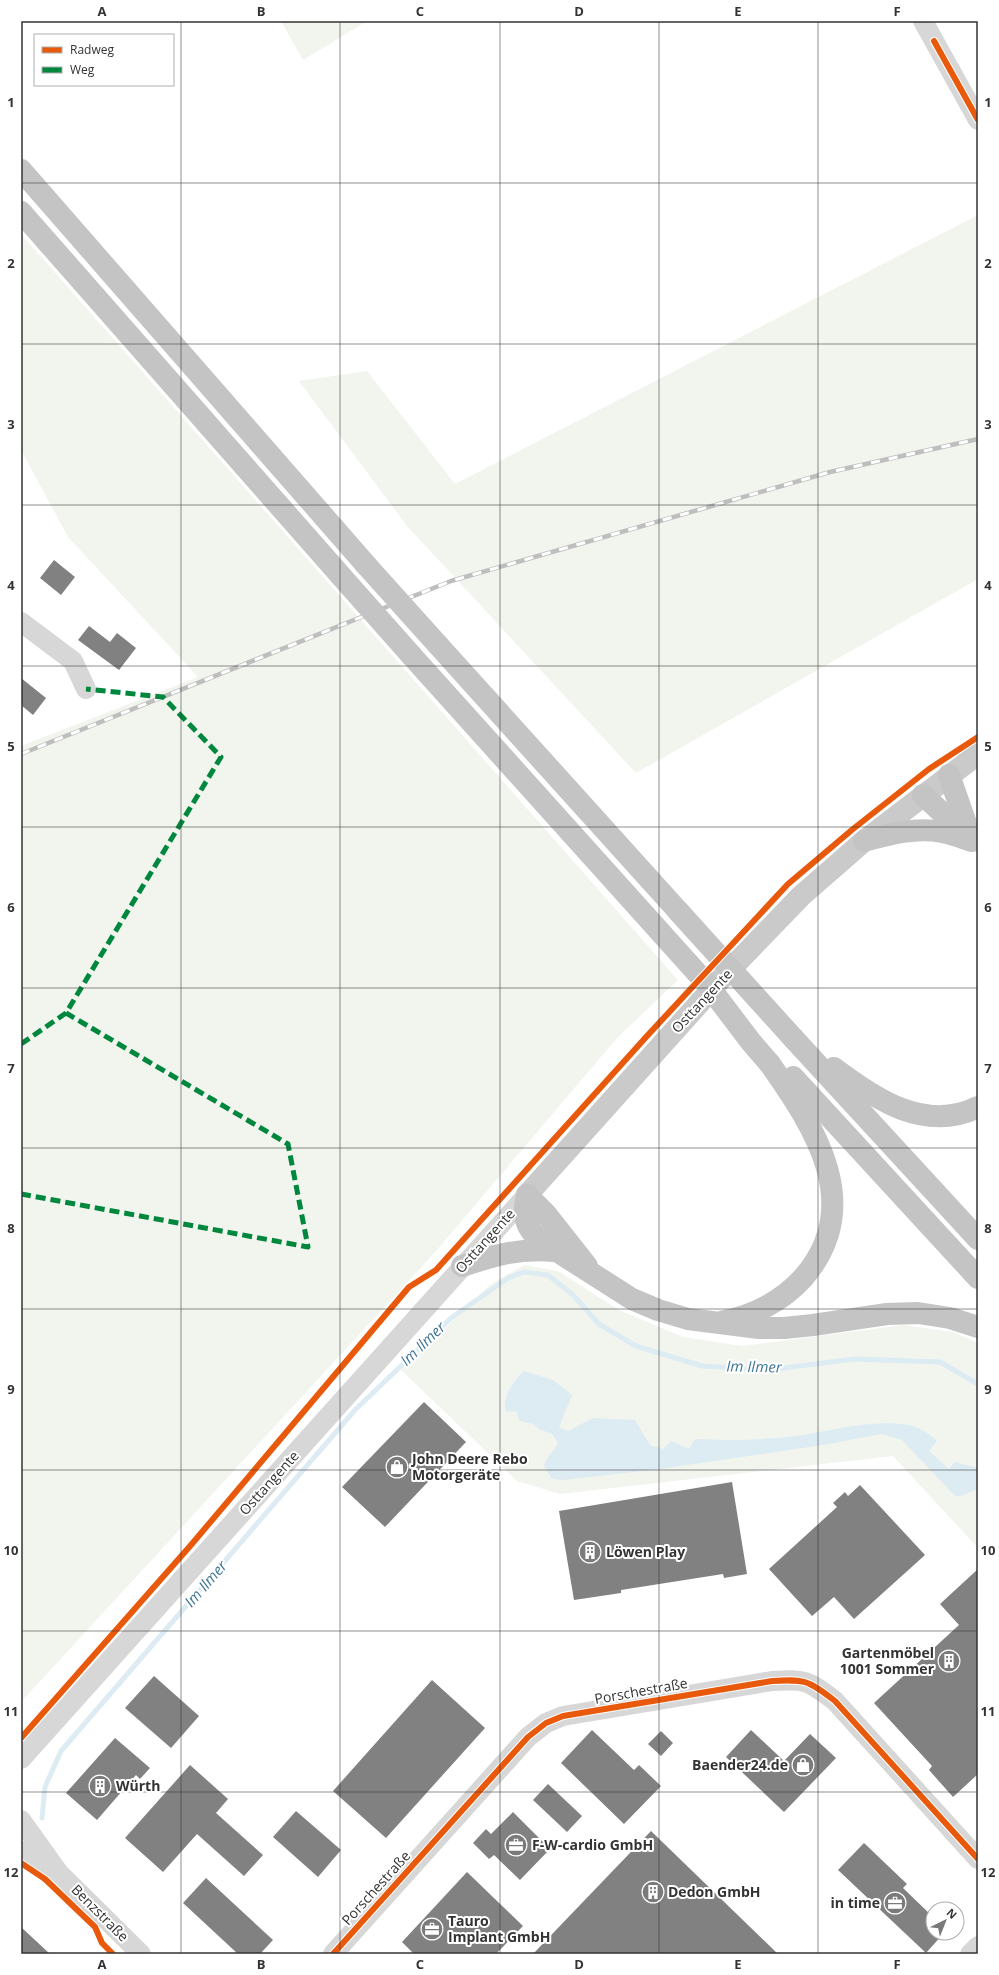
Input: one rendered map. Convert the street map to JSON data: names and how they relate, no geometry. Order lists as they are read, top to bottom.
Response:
{
  "streets": {
    "main road": ["Osttangente"],
    "street": ["Porschestraße", "Benzstraße"]
  },
  "water": ["Im Ilmer"],
  "places": {
    "shop": ["John Deere Rebo Motorgeräte", "Baender24.de"],
    "building": [
      "Löwen Play",
      "Gartenmöbel 1001 Sommer",
      "Würth",
      "Dedon GmbH"
    ],
    "office": ["F-W-cardio GmbH", "in time", "Tauro Implant GmbH"]
  },
  "legend": ["Radweg", "Weg"],
  "north": "top right",
  "grid": {
    "columns": [
      "A",
      "B",
      "C",
      "D",
      "E",
      "F"
    ],
    "rows": [
      "1",
      "2",
      "3",
      "4",
      "5",
      "6",
      "7",
      "8",
      "9",
      "10",
      "11",
      "12"
    ]
  }
}
